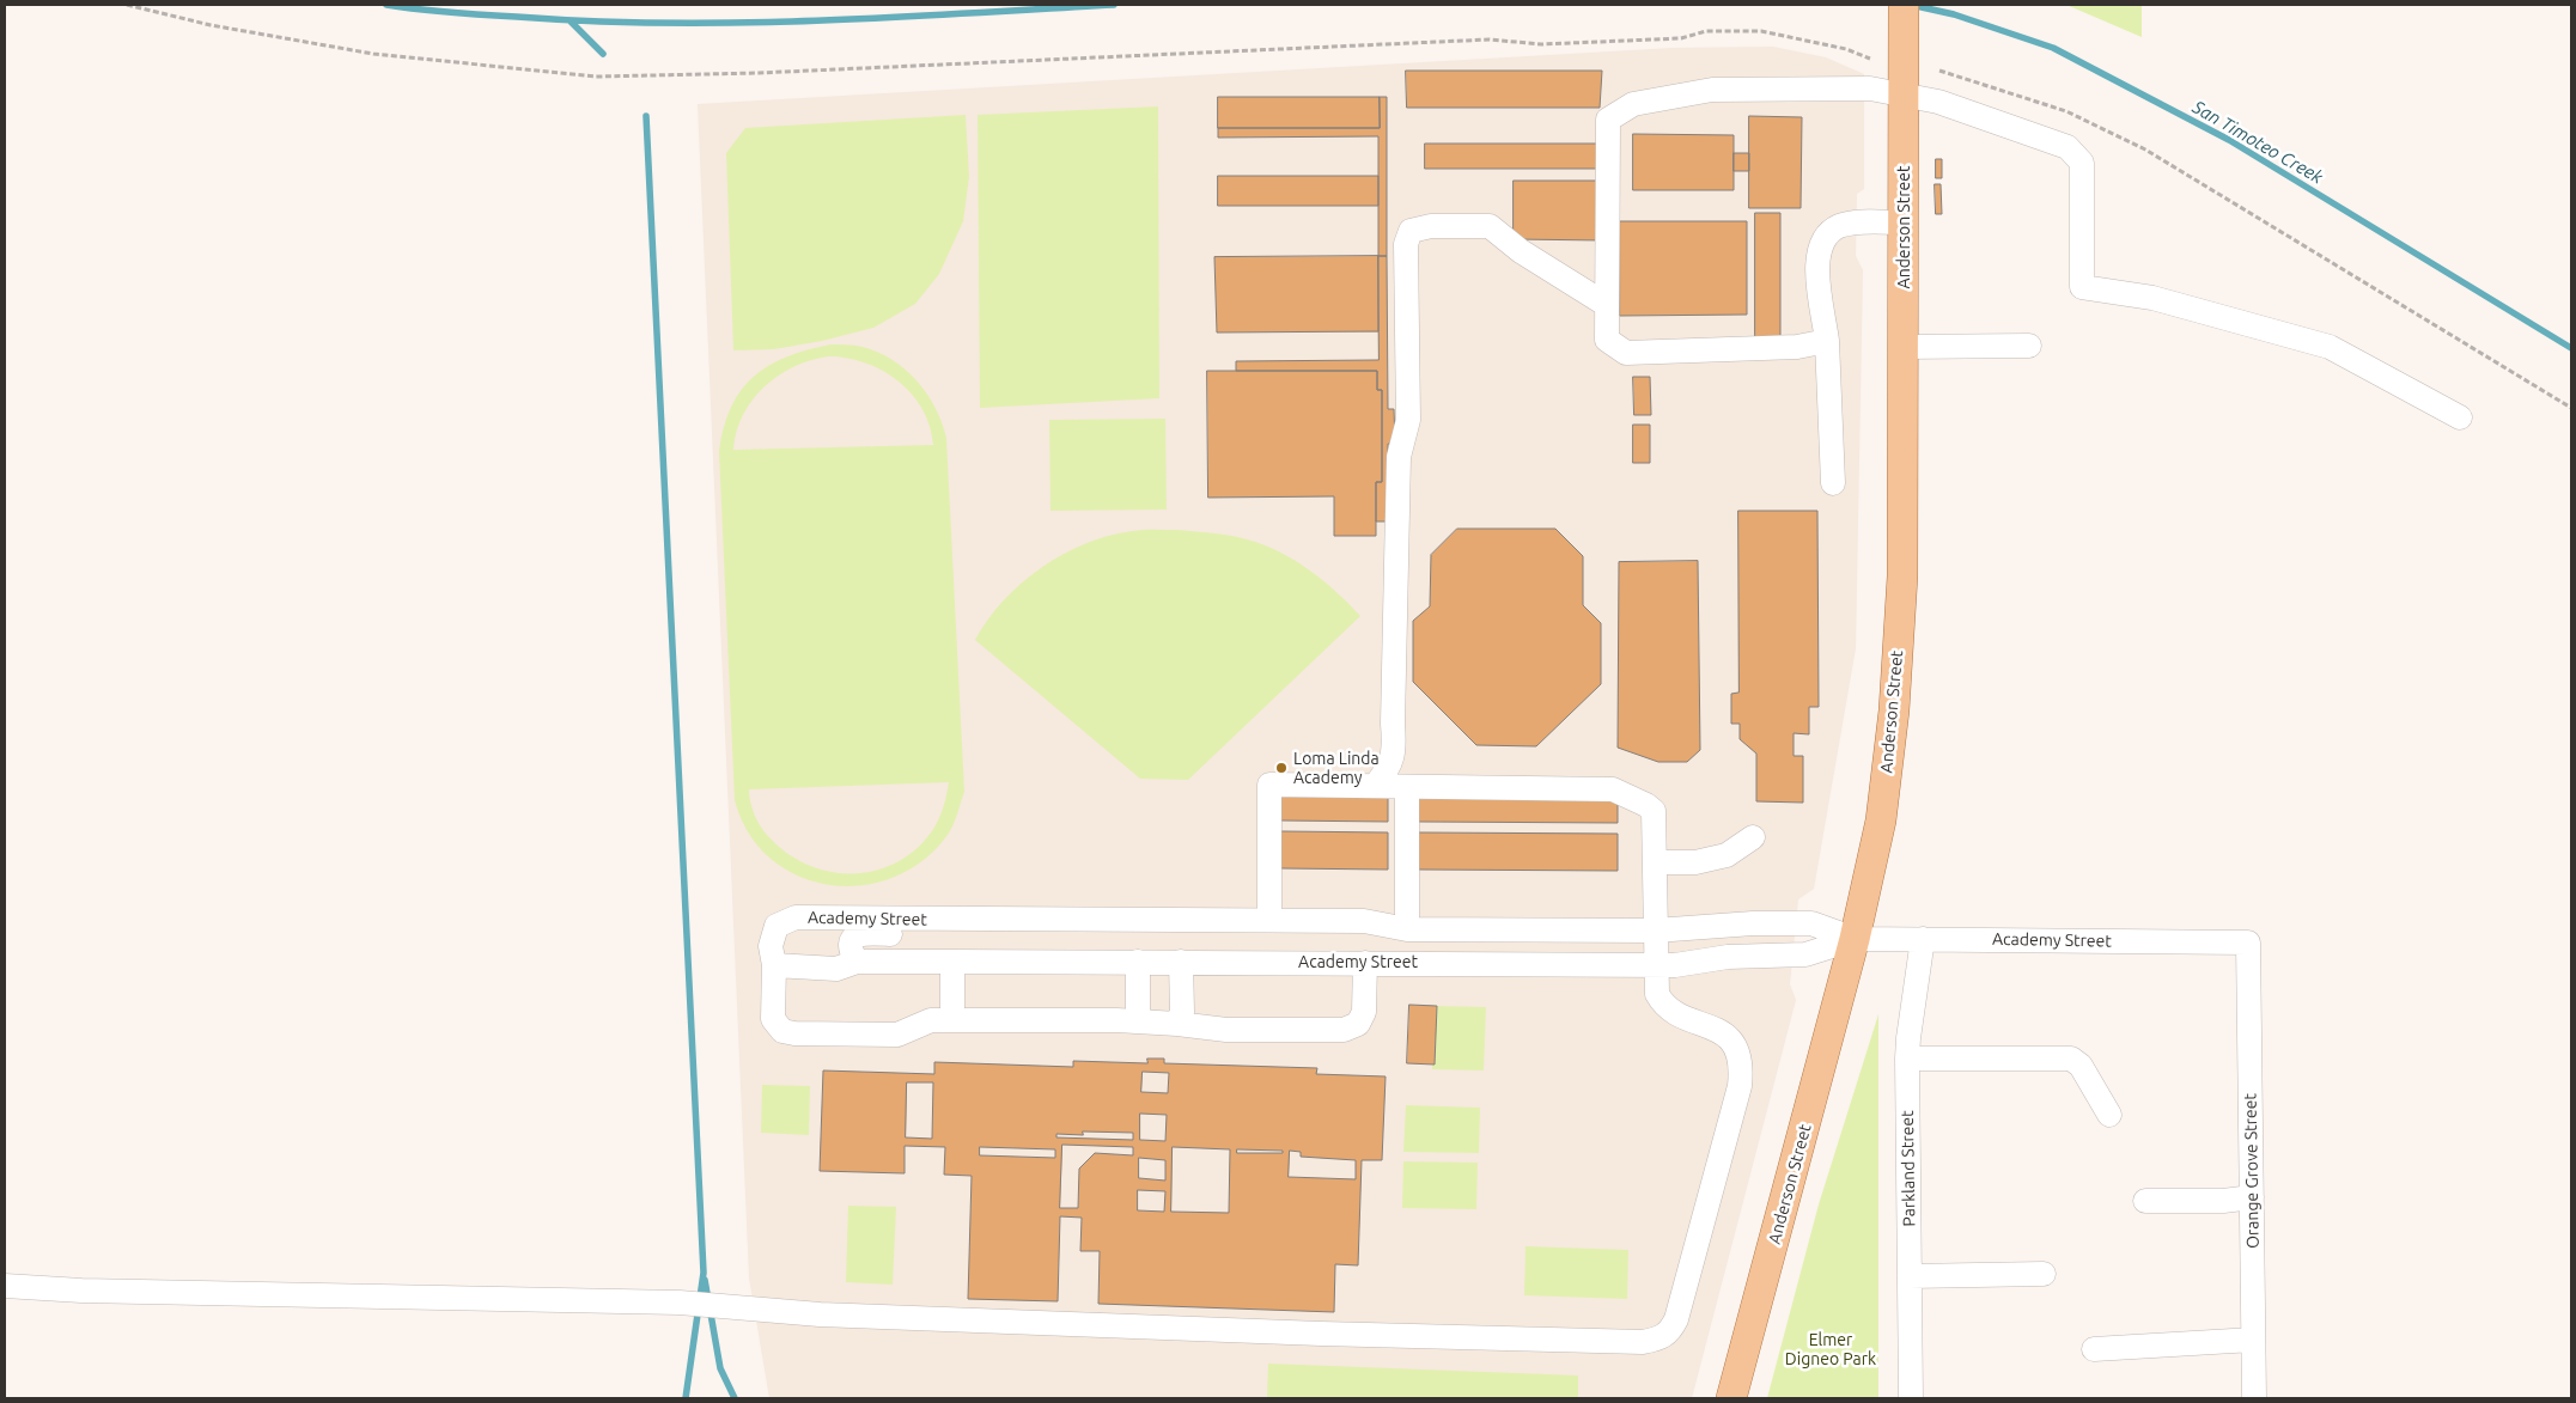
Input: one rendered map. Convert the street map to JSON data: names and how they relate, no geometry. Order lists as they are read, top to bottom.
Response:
{
  "streets": {
    "main road": ["Anderson Street"],
    "street": ["Academy Street", "Parkland Street", "Orange Grove Street"]
  },
  "crossings": [
    ["Anderson Street", "Academy Street"],
    ["Academy Street", "Parkland Street"],
    ["Academy Street", "Orange Grove Street"]
  ],
  "water": ["San Timoteo Creek"],
  "parks": ["Elmer Digneo Park"],
  "places": ["Loma Linda Academy"]
}
